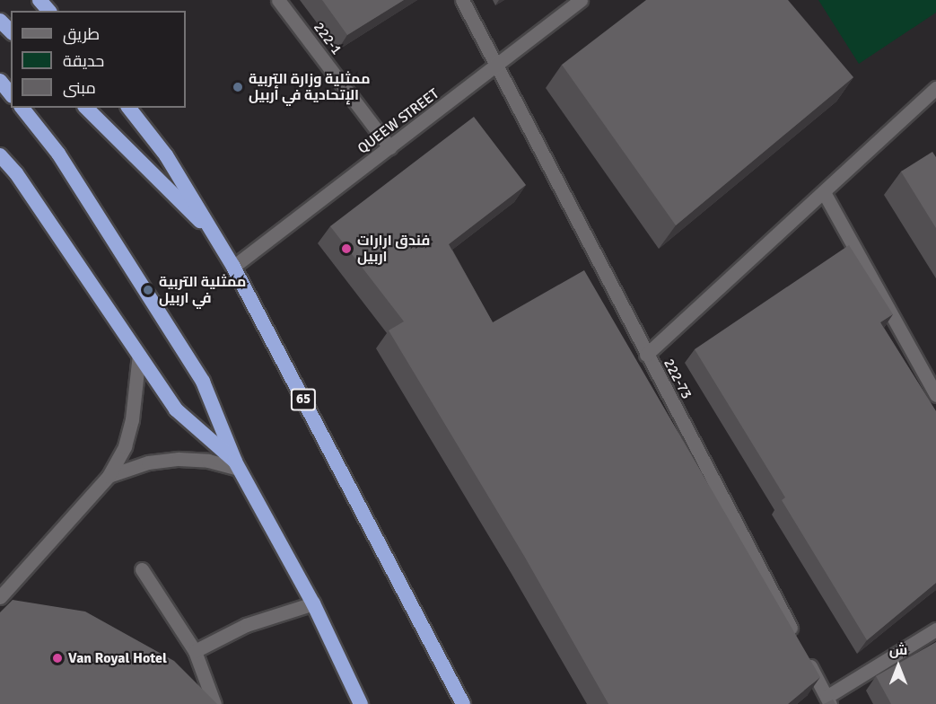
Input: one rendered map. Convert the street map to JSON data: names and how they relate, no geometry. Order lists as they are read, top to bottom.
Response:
{
  "streets": {
    "highway": ["65"],
    "street": ["222-1", "QUEEW STREET", "222-73"]
  },
  "crossings": [
    ["222-1", "QUEEW STREET"],
    ["QUEEW STREET", "222-73"],
    ["QUEEW STREET", "65"]
  ],
  "places": [
    "ممثلية وزارة التربية الإتحادية في أربيل",
    "فندق ارارات اربيل",
    "ممثلية التربية في اربيل",
    "Van Royal Hotel"
  ],
  "legend": ["طريق", "حديقة", "مبنى"],
  "north": "top"
}
